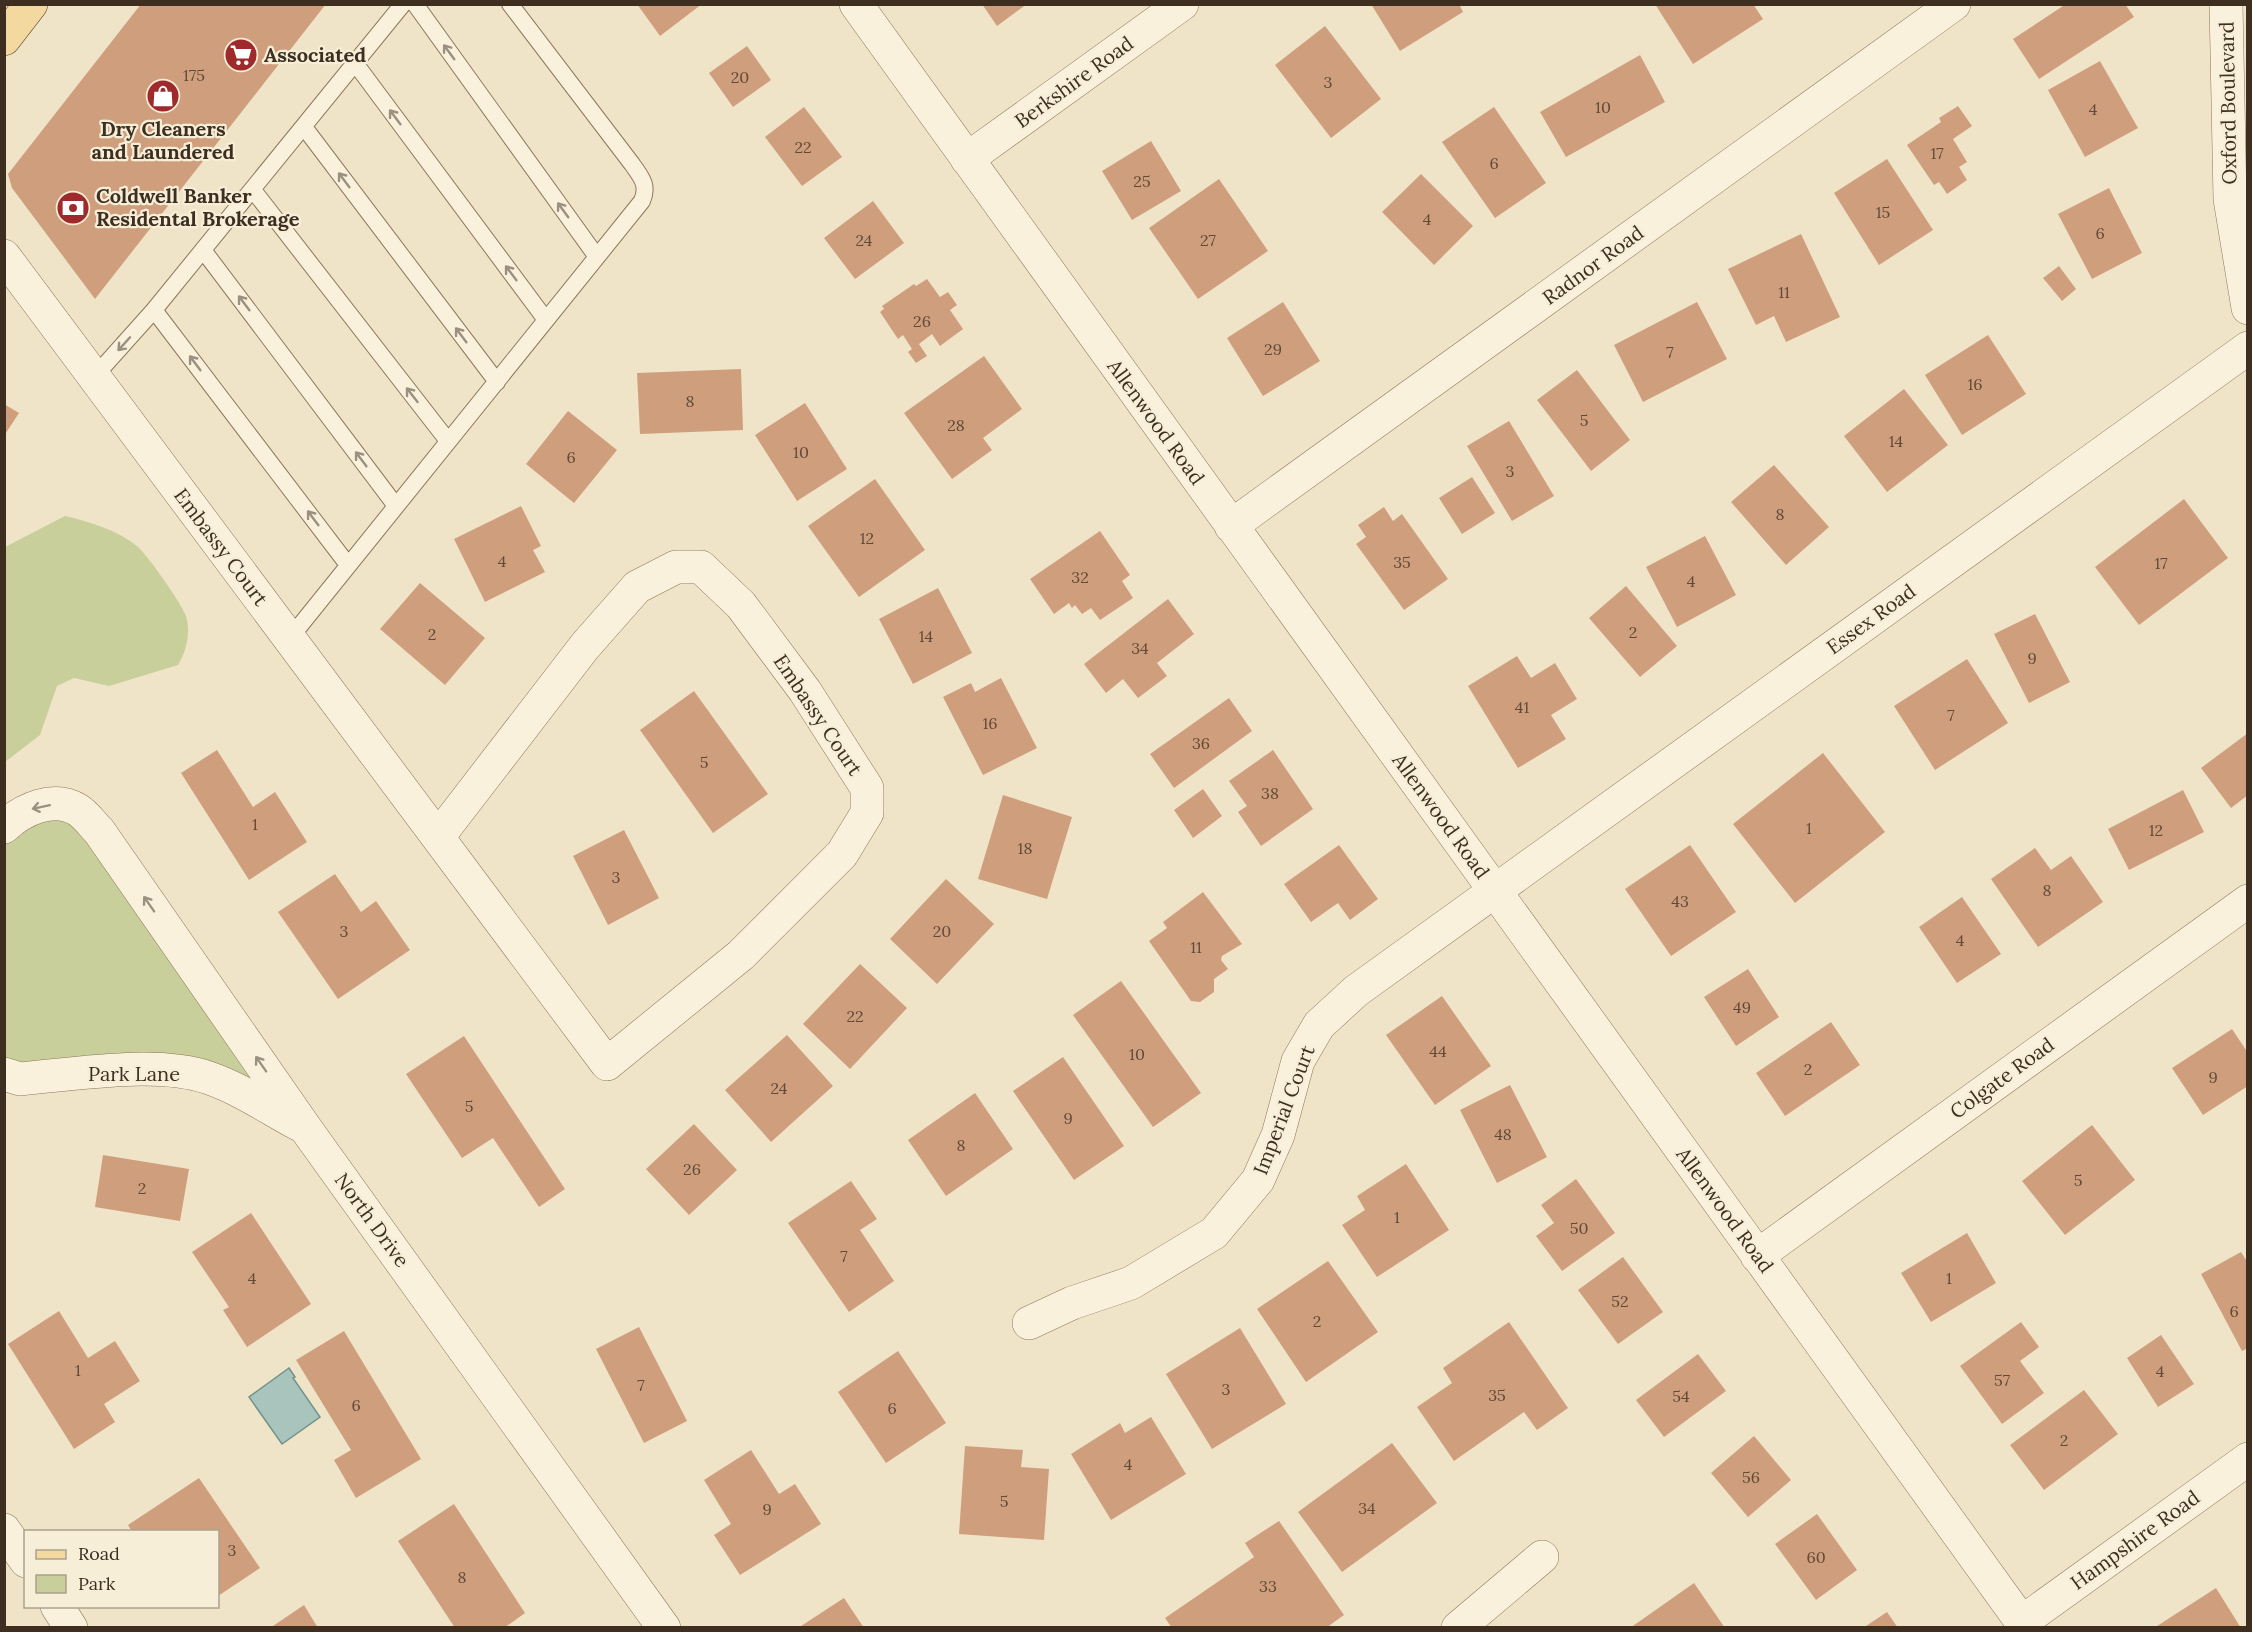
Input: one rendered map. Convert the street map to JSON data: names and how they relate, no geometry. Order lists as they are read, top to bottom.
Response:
{
  "streets": {
    "street": [
      "Berkshire Road",
      "Oxford Boulevard",
      "Radnor Road",
      "Allenwood Road",
      "Embassy Court",
      "Essex Road",
      "Park Lane",
      "Colgate Road",
      "Imperial Court",
      "North Drive",
      "Hampshire Road"
    ]
  },
  "crossings": [
    ["Berkshire Road", "Allenwood Road"],
    ["Radnor Road", "Allenwood Road"],
    ["Allenwood Road", "Essex Road"],
    ["Allenwood Road", "Colgate Road"],
    ["Allenwood Road", "Imperial Court"],
    ["Allenwood Road", "Hampshire Road"],
    ["Essex Road", "Imperial Court"],
    ["Park Lane", "North Drive"]
  ],
  "one_way": ["North Drive"],
  "places": {
    "supermarket": ["Associated"],
    "shop": ["Dry Cleaners and Laundered"],
    "bank": ["Coldwell Banker Residental Brokerage"]
  },
  "house_numbers": [
    "175",
    "20",
    "3",
    "10",
    "4",
    "22",
    "17",
    "6",
    "25",
    "15",
    "4",
    "6",
    "24",
    "27",
    "11",
    "26",
    "29",
    "7",
    "16",
    "8",
    "5",
    "28",
    "14",
    "10",
    "6",
    "3",
    "8",
    "12",
    "4",
    "35",
    "17",
    "32",
    "4",
    "2",
    "2",
    "14",
    "34",
    "9",
    "41",
    "7",
    "16",
    "36",
    "5",
    "38",
    "1",
    "1",
    "12",
    "18",
    "3",
    "8",
    "43",
    "3",
    "20",
    "4",
    "11",
    "49",
    "22",
    "44",
    "10",
    "2",
    "9",
    "24",
    "5",
    "9",
    "48",
    "8",
    "26",
    "5",
    "2",
    "1",
    "50",
    "7",
    "4",
    "1",
    "52",
    "6",
    "2",
    "1",
    "4",
    "57",
    "7",
    "3",
    "35",
    "54",
    "6",
    "6",
    "2",
    "4",
    "56",
    "5",
    "34",
    "9",
    "3",
    "60",
    "8",
    "33"
  ],
  "legend": ["Road", "Park"]
}
